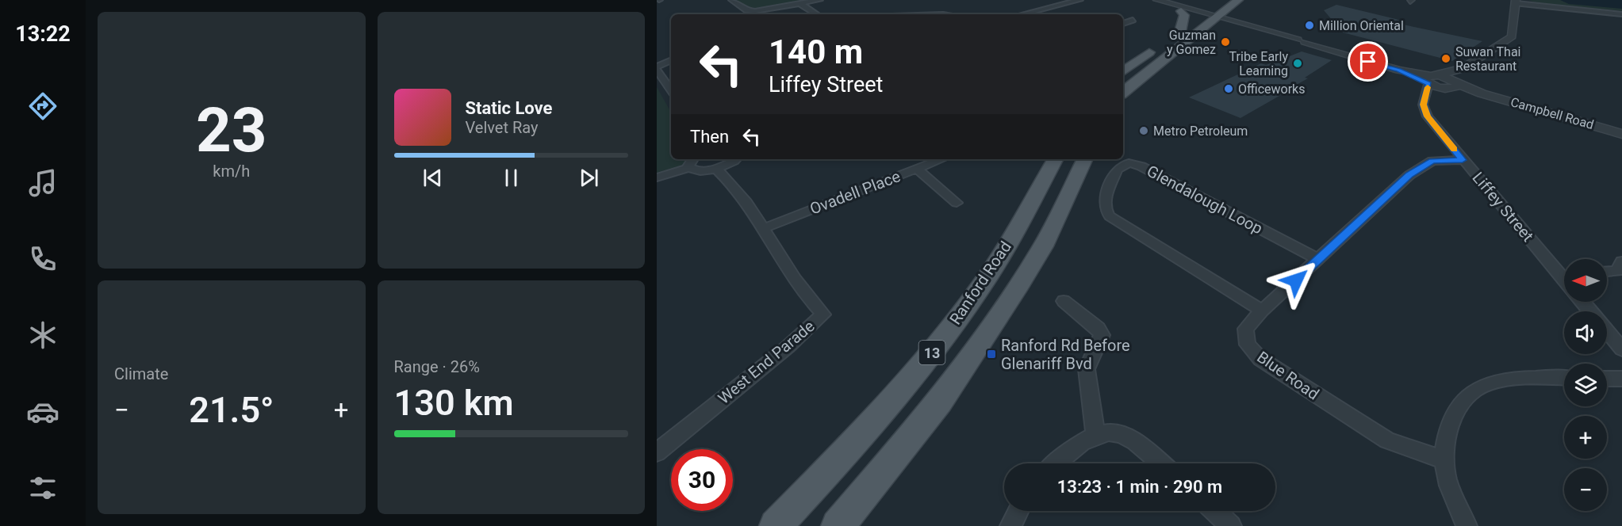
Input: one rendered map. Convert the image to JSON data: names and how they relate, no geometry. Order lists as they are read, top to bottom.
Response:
{
  "streets": {
    "main road": ["Ranford Road", "13"],
    "street": [
      "Campbell Road",
      "Ovadell Place",
      "Glendalough Loop",
      "Liffey Street",
      "West End Parade",
      "Blue Road"
    ]
  },
  "crossings": [
    ["Ovadell Place", "West End Parade"],
    ["Glendalough Loop", "Blue Road"],
    ["Liffey Street", "Blue Road"]
  ],
  "places": {
    "other": [
      "Million Oriental",
      "Guzman y Gomez",
      "Suwan Thai Restaurant",
      "Tribe Early Learning",
      "Officeworks",
      "Metro Petroleum"
    ],
    "transit": ["Ranford Rd Before Glenariff Bvd"]
  },
  "north": "left",
  "page": {
    "tabs": "13:22",
    "tile": [
      ["23", "km/h"],
      "Climate",
      ["Range · 26%", "130 km"]
    ],
    "turn": ["140 m", "Liffey Street"],
    "song": ["Static Love", "Velvet Ray"],
    "then": "Then",
    "map_buttons": ["+", "−"],
    "heat": ["−", "21.5°", "+"],
    "limit": "30",
    "trip": "13:23 · 1 min · 290 m"
  }
}
